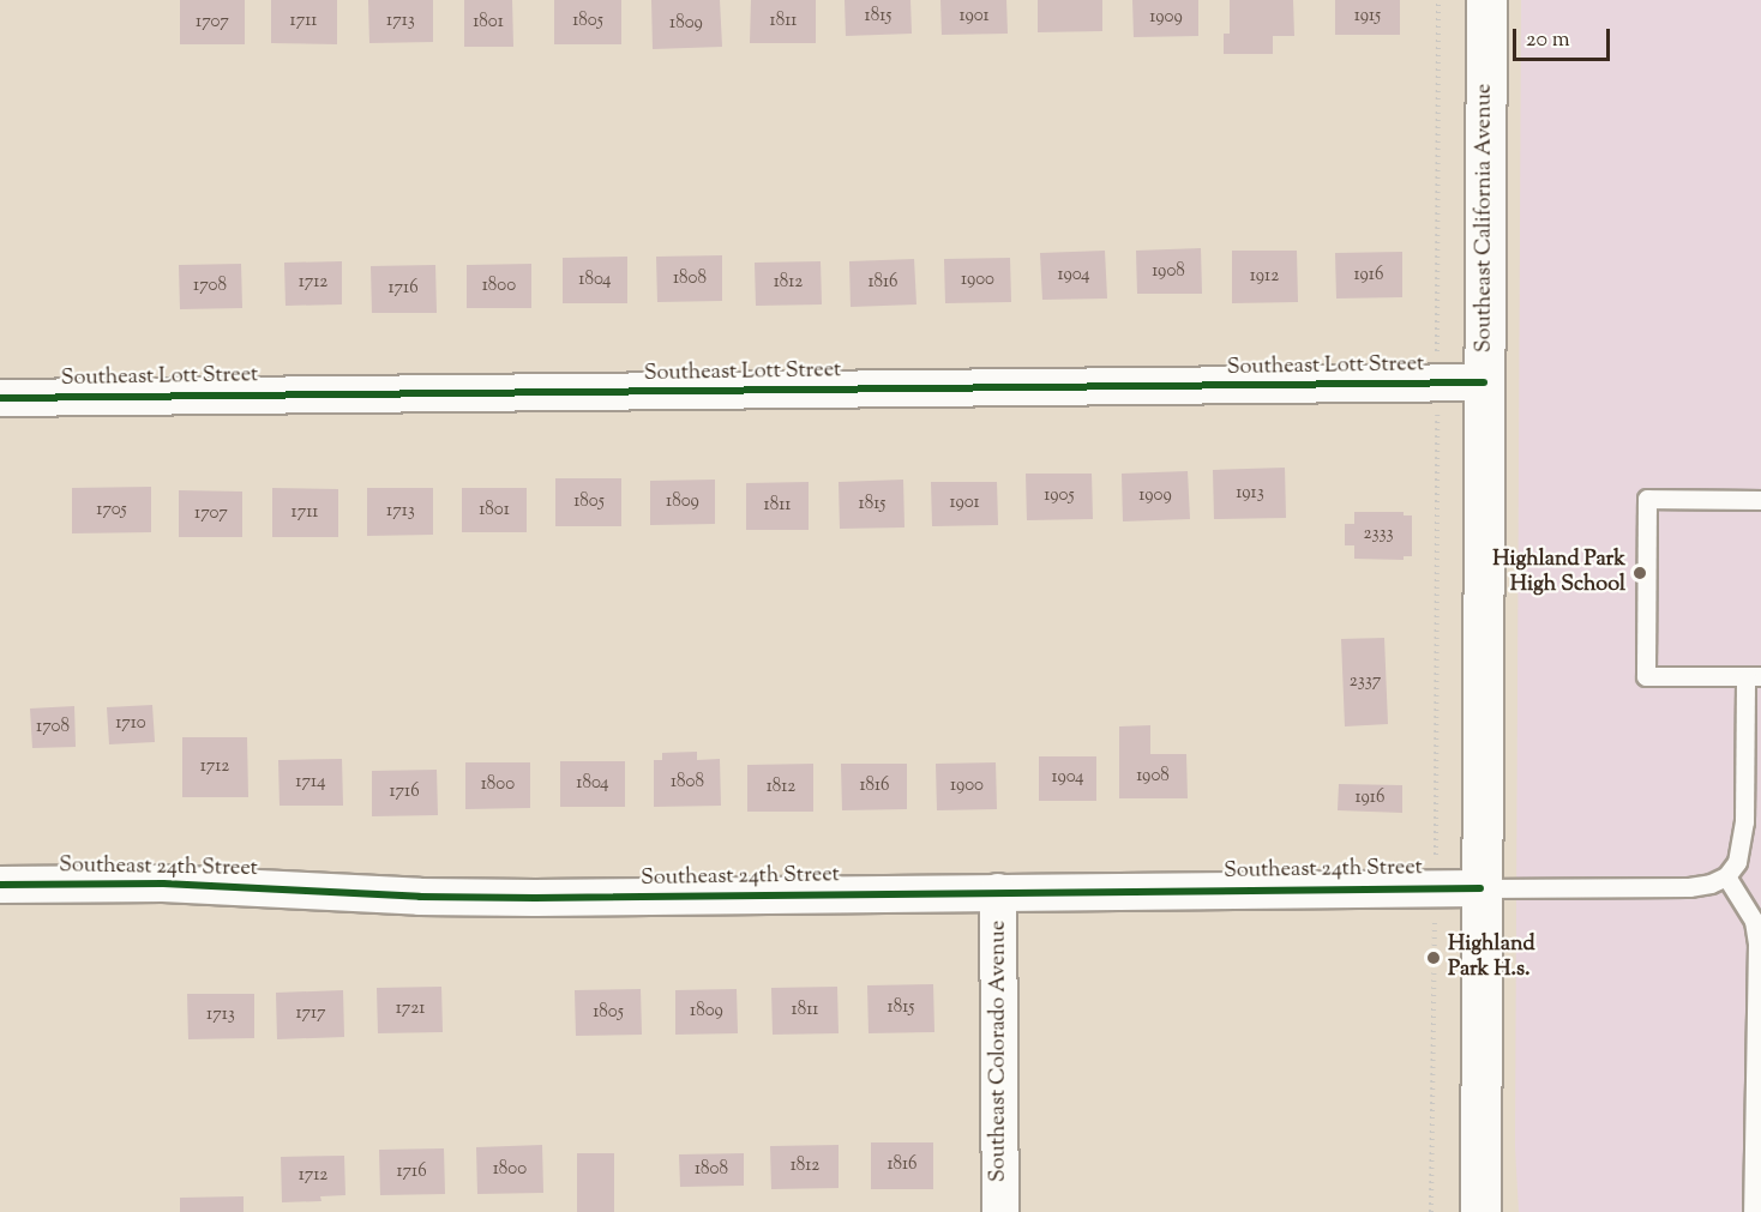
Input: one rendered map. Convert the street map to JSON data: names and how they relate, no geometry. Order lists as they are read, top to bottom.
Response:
{
  "streets": {
    "main road": ["Southeast California Avenue"],
    "street": ["Southeast Lott Street", "Southeast 24th Street", "Southeast Colorado Avenue"]
  },
  "crossings": [
    ["Southeast California Avenue", "Southeast Lott Street"],
    ["Southeast California Avenue", "Southeast 24th Street"],
    ["Southeast 24th Street", "Southeast Colorado Avenue"]
  ],
  "places": ["Highland Park High School", "Highland Park H.s."],
  "house_numbers": [
    "1815",
    "1901",
    "1915",
    "1909",
    "1711",
    "1713",
    "1805",
    "1811",
    "1707",
    "1801",
    "1809",
    "1908",
    "1904",
    "1916",
    "1912",
    "1808",
    "1804",
    "1900",
    "1712",
    "1812",
    "1816",
    "1708",
    "1800",
    "1716",
    "1913",
    "1905",
    "1909",
    "1805",
    "1809",
    "1901",
    "1815",
    "1811",
    "1705",
    "1801",
    "1713",
    "1711",
    "1707",
    "2333",
    "2337",
    "1710",
    "1708",
    "1712",
    "1908",
    "1904",
    "1714",
    "1808",
    "1804",
    "1800",
    "1816",
    "1900",
    "1812",
    "1716",
    "1916",
    "1815",
    "1721",
    "1811",
    "1809",
    "1805",
    "1717",
    "1713",
    "1816",
    "1812",
    "1800",
    "1808",
    "1716",
    "1712"
  ],
  "scale_bar": "20 m"
}
